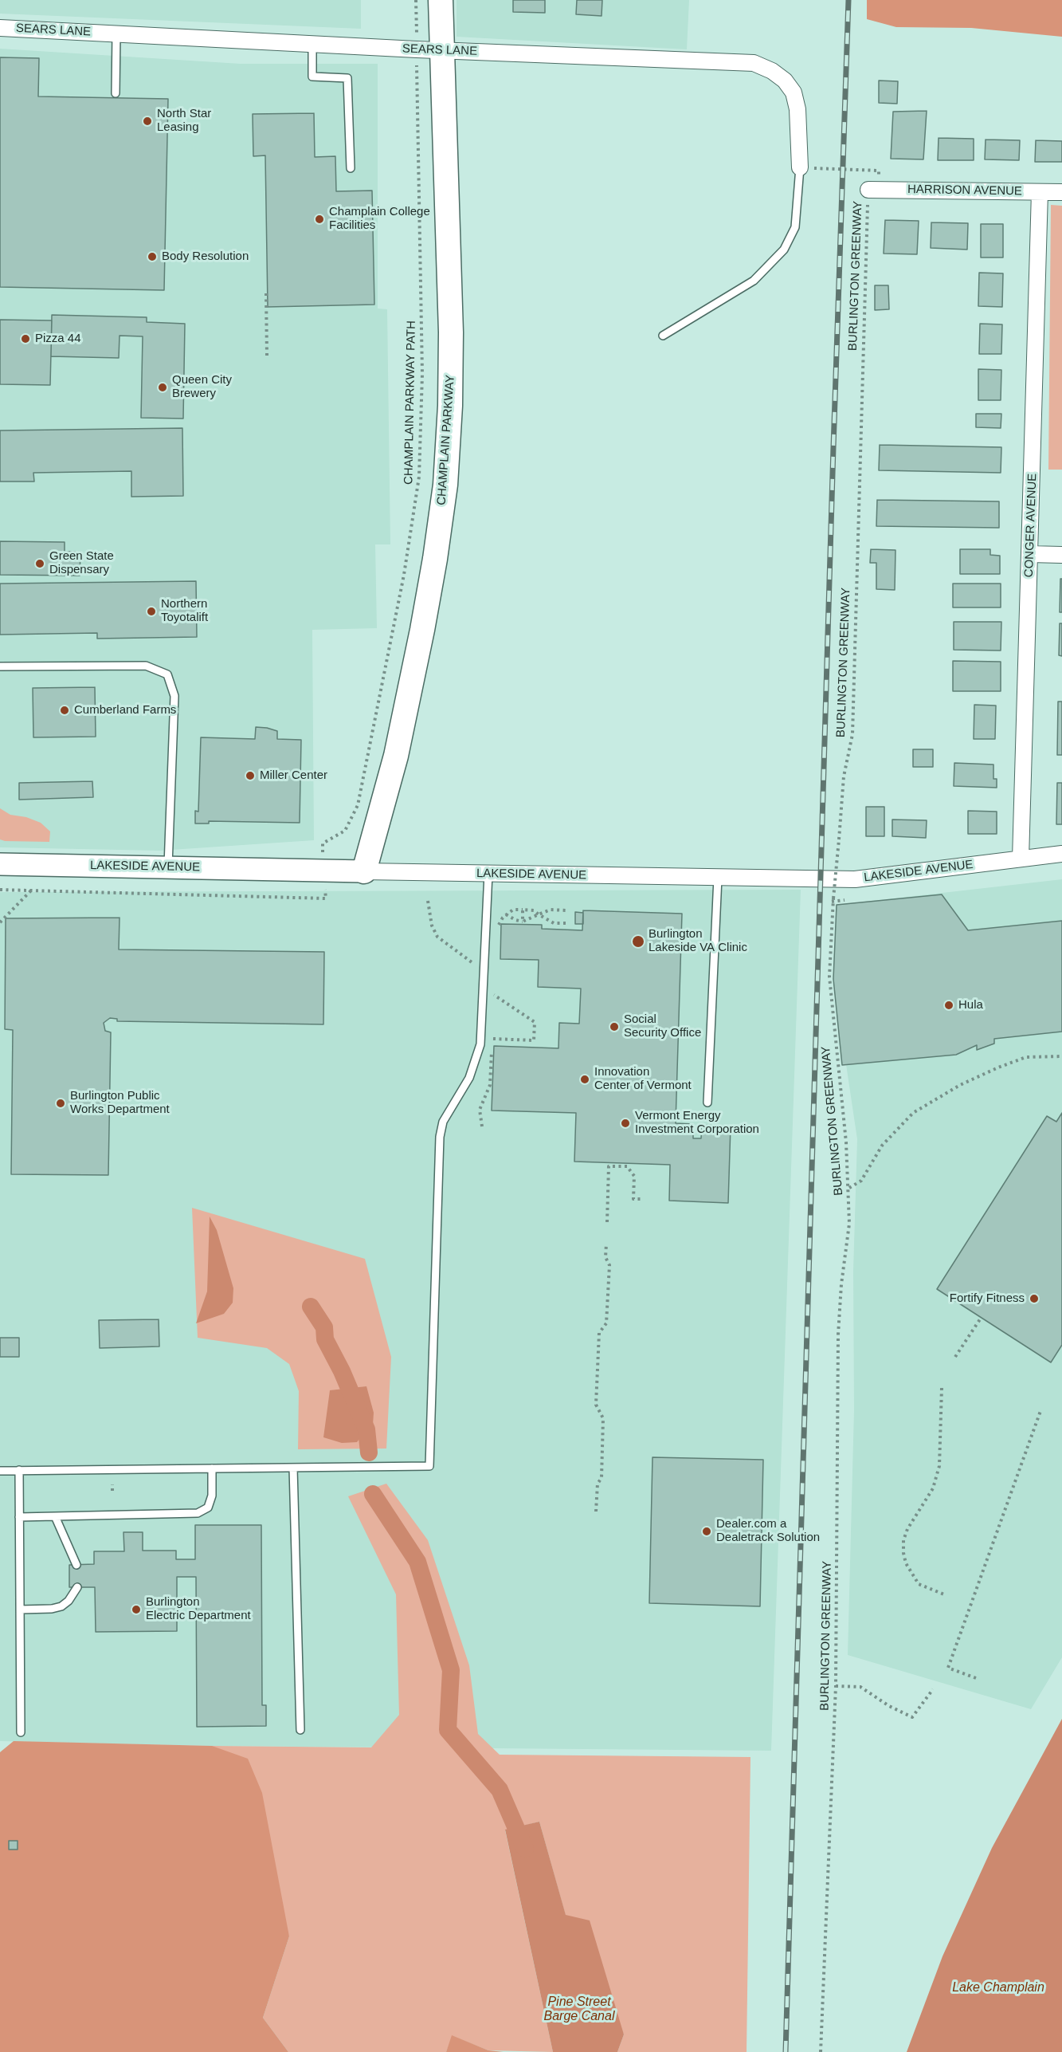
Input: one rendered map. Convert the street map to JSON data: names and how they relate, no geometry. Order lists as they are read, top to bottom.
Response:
{
  "streets": {
    "main road": ["CHAMPLAIN PARKWAY", "LAKESIDE AVENUE"],
    "street": ["SEARS LANE", "HARRISON AVENUE", "CONGER AVENUE"],
    "path": ["BURLINGTON GREENWAY", "CHAMPLAIN PARKWAY PATH"]
  },
  "crossings": [
    ["SEARS LANE", "BURLINGTON GREENWAY"],
    ["SEARS LANE", "CHAMPLAIN PARKWAY PATH"],
    ["SEARS LANE", "CHAMPLAIN PARKWAY"],
    ["HARRISON AVENUE", "BURLINGTON GREENWAY"],
    ["HARRISON AVENUE", "CONGER AVENUE"],
    ["CHAMPLAIN PARKWAY PATH", "LAKESIDE AVENUE"],
    ["CHAMPLAIN PARKWAY", "LAKESIDE AVENUE"],
    ["CONGER AVENUE", "LAKESIDE AVENUE"]
  ],
  "water": ["Lake Champlain", "Pine Street Barge Canal"],
  "places": [
    "North Star Leasing",
    "Champlain College Facilities",
    "Body Resolution",
    "Pizza 44",
    "Queen City Brewery",
    "Green State Dispensary",
    "Northern Toyotalift",
    "Cumberland Farms",
    "Miller Center",
    "Burlington Lakeside VA Clinic",
    "Hula",
    "Social Security Office",
    "Innovation Center of Vermont",
    "Burlington Public Works Department",
    "Vermont Energy Investment Corporation",
    "Fortify Fitness",
    "Dealer.com a Dealetrack Solution",
    "Burlington Electric Department"
  ]
}
